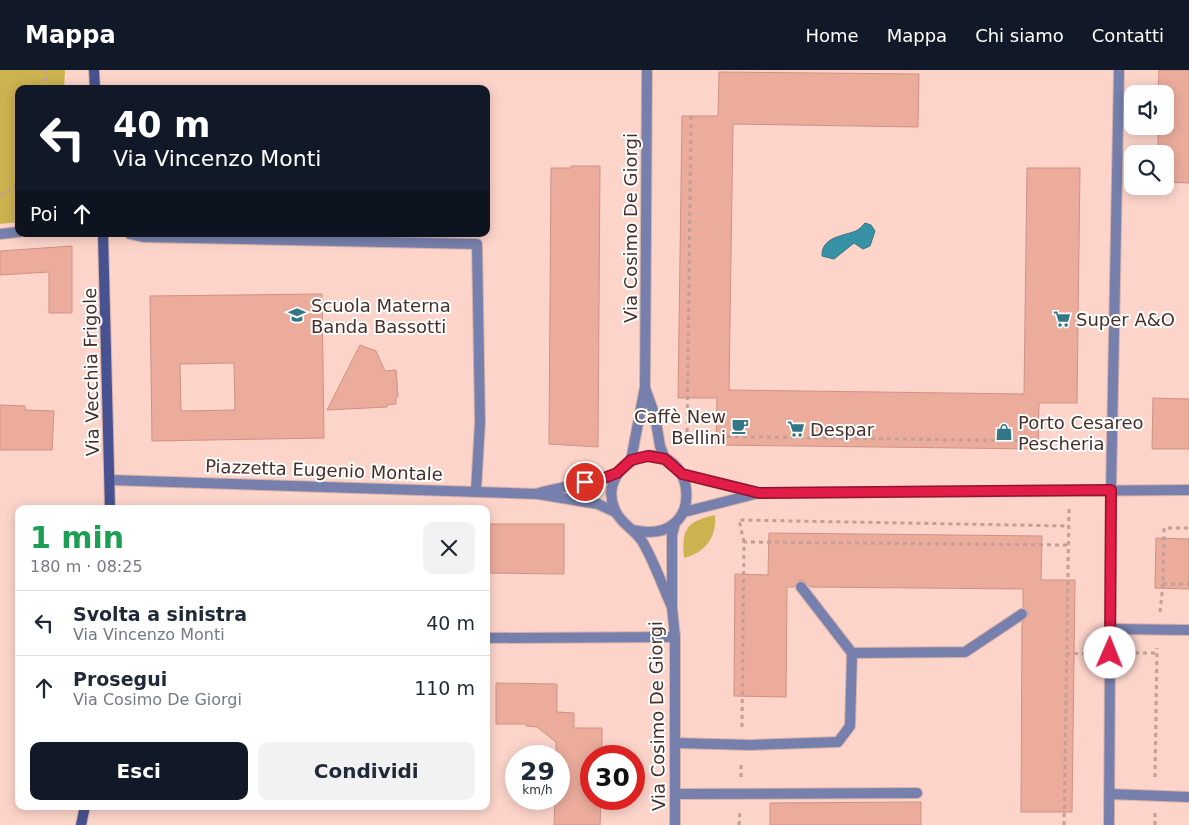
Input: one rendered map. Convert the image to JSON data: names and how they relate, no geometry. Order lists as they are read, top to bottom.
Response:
{
  "streets": {
    "street": ["Via Cosimo De Giorgi", "Via Vecchia Frigole", "Piazzetta Eugenio Montale"]
  },
  "crossings": [
    ["Via Cosimo De Giorgi", "Piazzetta Eugenio Montale"],
    ["Via Vecchia Frigole", "Piazzetta Eugenio Montale"]
  ],
  "places": {
    "school or university": ["Scuola Materna Banda Bassotti"],
    "supermarket": ["Super A&O", "Despar"],
    "cafe": ["Caffè New Bellini"],
    "shop": ["Porto Cesareo Pescheria"]
  },
  "page": {
    "header": "Mappa",
    "nav": [
      "Home",
      "Mappa",
      "Chi siamo",
      "Contatti"
    ],
    "turn": ["40 m", "Via Vincenzo Monti"],
    "then": "Poi",
    "heading": ["1 min", "180 m · 08:25"],
    "list": [
      {
        "name": "Svolta a sinistra",
        "note": "Via Vincenzo Monti",
        "value": "40 m"
      },
      {
        "name": "Prosegui",
        "note": "Via Cosimo De Giorgi",
        "value": "110 m"
      }
    ],
    "buttons": ["Esci", "Condividi"],
    "speed": "29 km/h",
    "limit": "30"
  }
}
